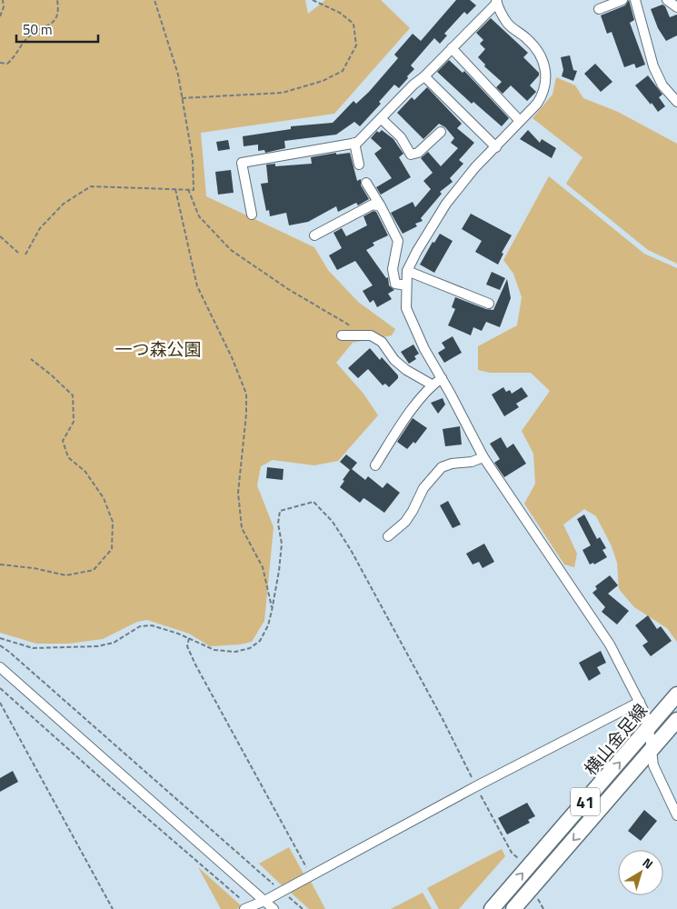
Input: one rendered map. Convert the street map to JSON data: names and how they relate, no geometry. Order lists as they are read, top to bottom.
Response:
{
  "streets": {
    "main road": ["横山金足線", "41"]
  },
  "parks": ["一つ森公園"],
  "scale_bar": "50 m",
  "north": "top right"
}
